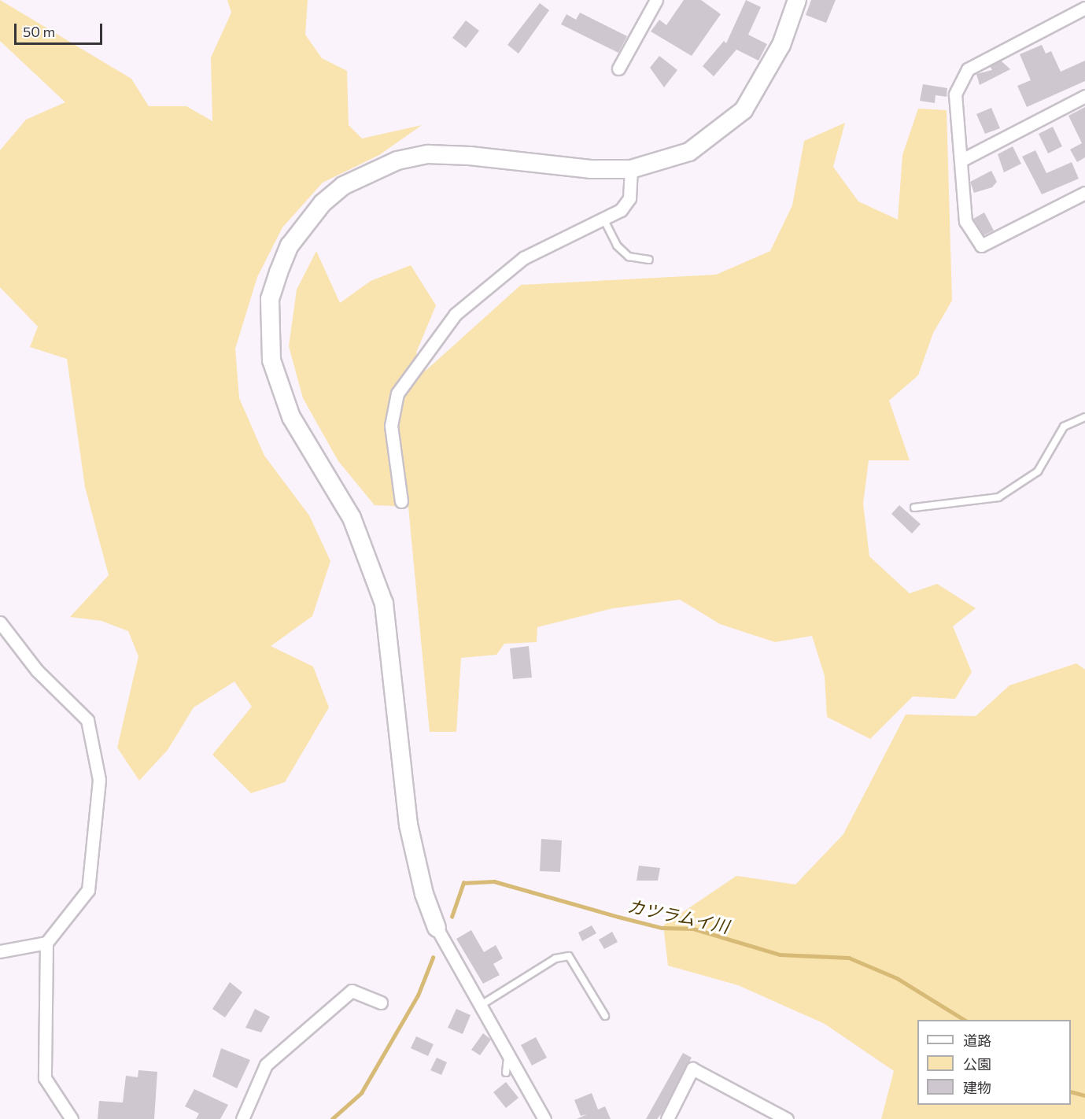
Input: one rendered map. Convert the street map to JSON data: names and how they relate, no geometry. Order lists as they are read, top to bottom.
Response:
{
  "water": ["カツラムイ川"],
  "legend": ["道路", "公園", "建物"],
  "scale_bar": "50 m"
}
